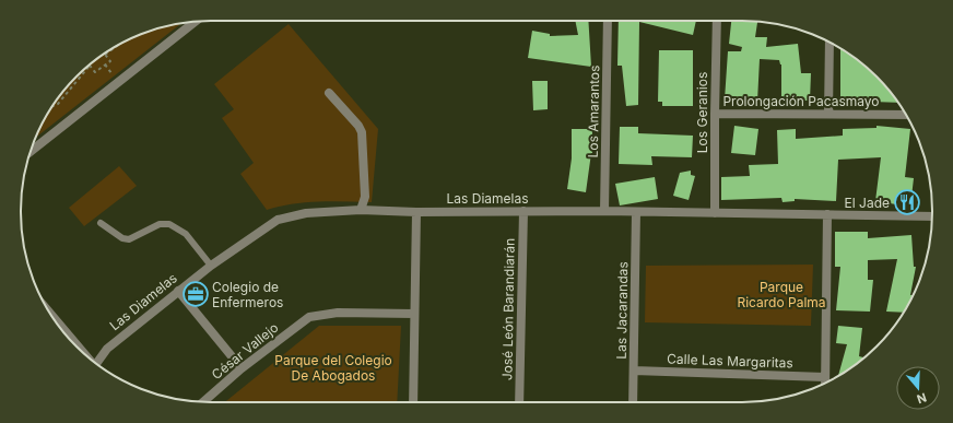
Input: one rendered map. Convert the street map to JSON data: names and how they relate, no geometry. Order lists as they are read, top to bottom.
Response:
{
  "streets": {
    "street": [
      "Prolongación Pacasmayo",
      "Los Amarantos",
      "Los Geranios",
      "Las Diamelas",
      "José León Barandiarán",
      "Las Jacarandas",
      "César Vallejo",
      "Calle Las Margaritas"
    ]
  },
  "crossings": [
    ["Prolongación Pacasmayo", "Los Geranios"],
    ["Los Amarantos", "Las Diamelas"],
    ["Los Geranios", "Las Diamelas"],
    ["Las Diamelas", "José León Barandiarán"],
    ["Las Diamelas", "Las Jacarandas"],
    ["Las Jacarandas", "Calle Las Margaritas"]
  ],
  "parks": ["Parque Ricardo Palma", "Parque del Colegio De Abogados"],
  "places": {
    "restaurant": ["El Jade"],
    "office": ["Colegio de Enfermeros"]
  },
  "north": "bottom"
}
